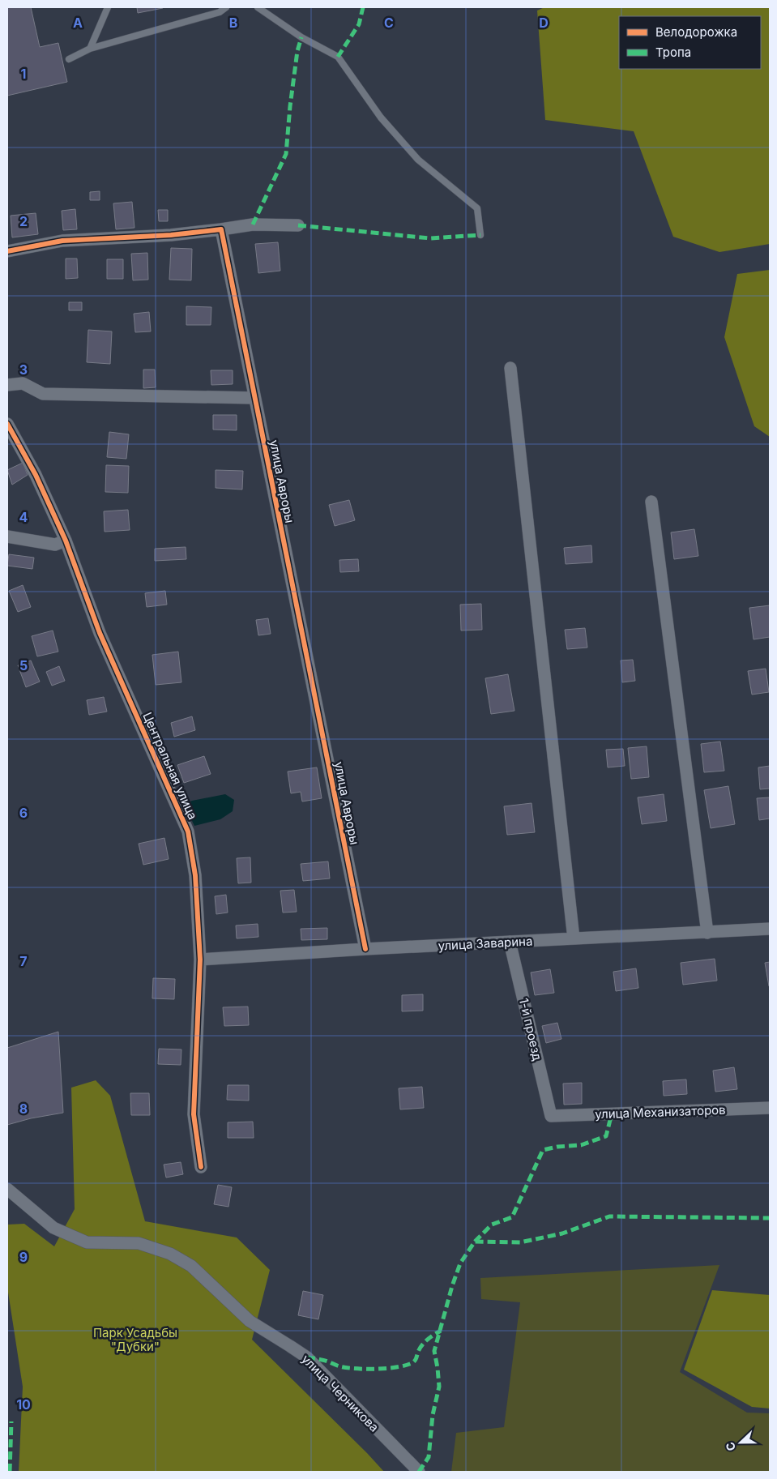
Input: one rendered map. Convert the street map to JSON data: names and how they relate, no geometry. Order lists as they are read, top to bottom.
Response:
{
  "streets": {
    "street": [
      "улица Авроры",
      "Центральная улица",
      "улица Заварина",
      "1-й проезд",
      "улица Механизаторов",
      "улица Черникова"
    ]
  },
  "crossings": [
    ["улица Авроры", "улица Заварина"],
    ["Центральная улица", "улица Заварина"],
    ["улица Заварина", "1-й проезд"],
    ["1-й проезд", "улица Механизаторов"]
  ],
  "parks": ["Парк Усадьбы \"Дубки\""],
  "legend": ["Велодорожка", "Тропа"],
  "north": "left",
  "grid": {
    "columns": [
      "A",
      "B",
      "C",
      "D"
    ],
    "rows": [
      "1",
      "2",
      "3",
      "4",
      "5",
      "6",
      "7",
      "8",
      "9",
      "10"
    ]
  }
}
